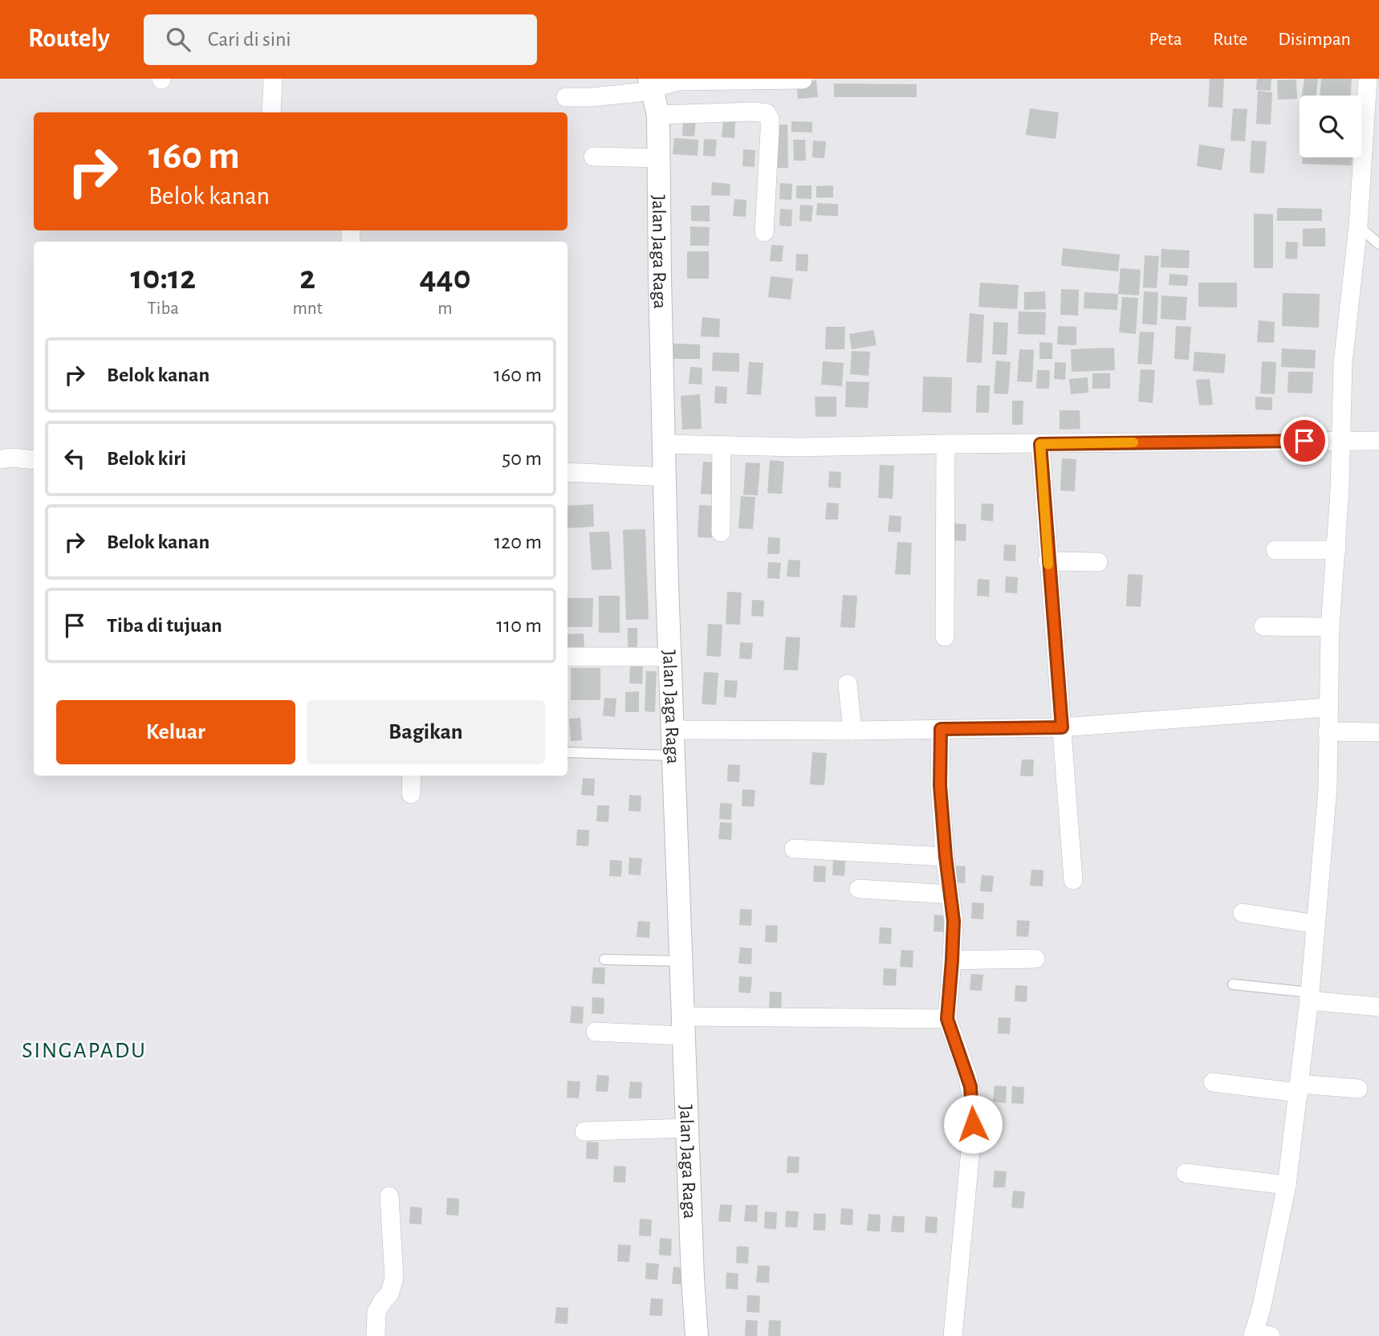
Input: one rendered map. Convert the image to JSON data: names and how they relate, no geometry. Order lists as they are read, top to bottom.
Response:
{
  "streets": {
    "street": ["Jalan Jaga Raga"]
  },
  "districts": ["SINGAPADU"],
  "page": {
    "header": "Routely",
    "search": "Cari di sini",
    "nav": ["Peta", "Rute", "Disimpan"],
    "turn": ["160 m", "Belok kanan"],
    "eta": [
      "10:12",
      "Tiba",
      "2",
      "mnt",
      "440",
      "m"
    ],
    "list": [
      {
        "name": "Belok kanan",
        "value": "160 m"
      },
      {
        "name": "Belok kiri",
        "value": "50 m"
      },
      {
        "name": "Belok kanan",
        "value": "120 m"
      },
      {
        "name": "Tiba di tujuan",
        "value": "110 m"
      }
    ],
    "buttons": ["Keluar", "Bagikan"]
  }
}
